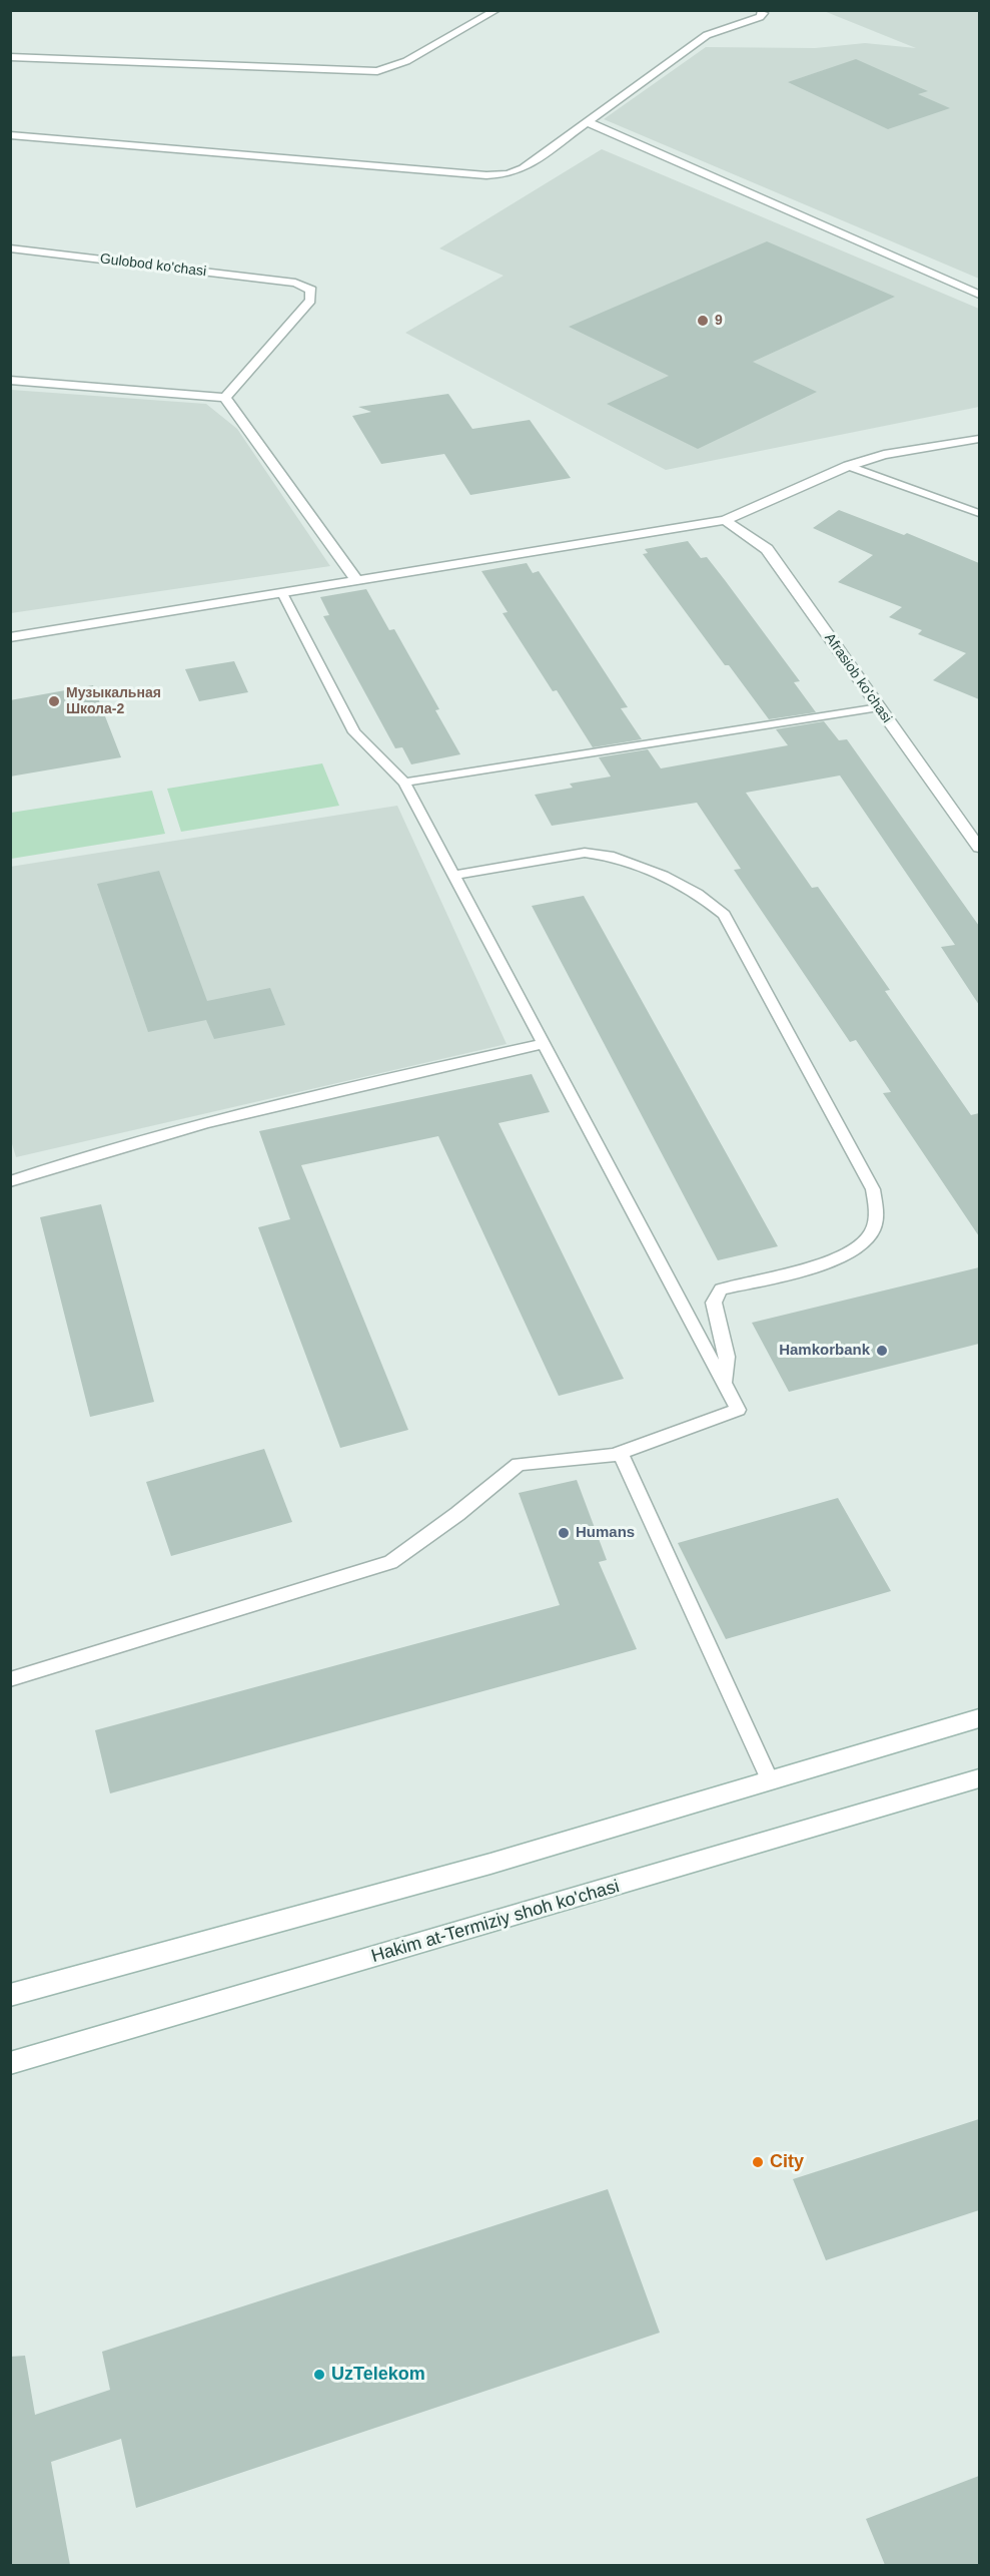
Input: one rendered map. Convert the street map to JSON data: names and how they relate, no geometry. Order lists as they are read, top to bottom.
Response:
{
  "streets": {
    "street": ["Gulobod ko'chasi", "Afrasiob ko'chasi", "Hakim at-Termiziy shoh ko'chasi"]
  },
  "places": [
    "9",
    "Музыкальная Школа-2",
    "Hamkorbank",
    "Humans",
    "City",
    "UzTelekom"
  ]
}
